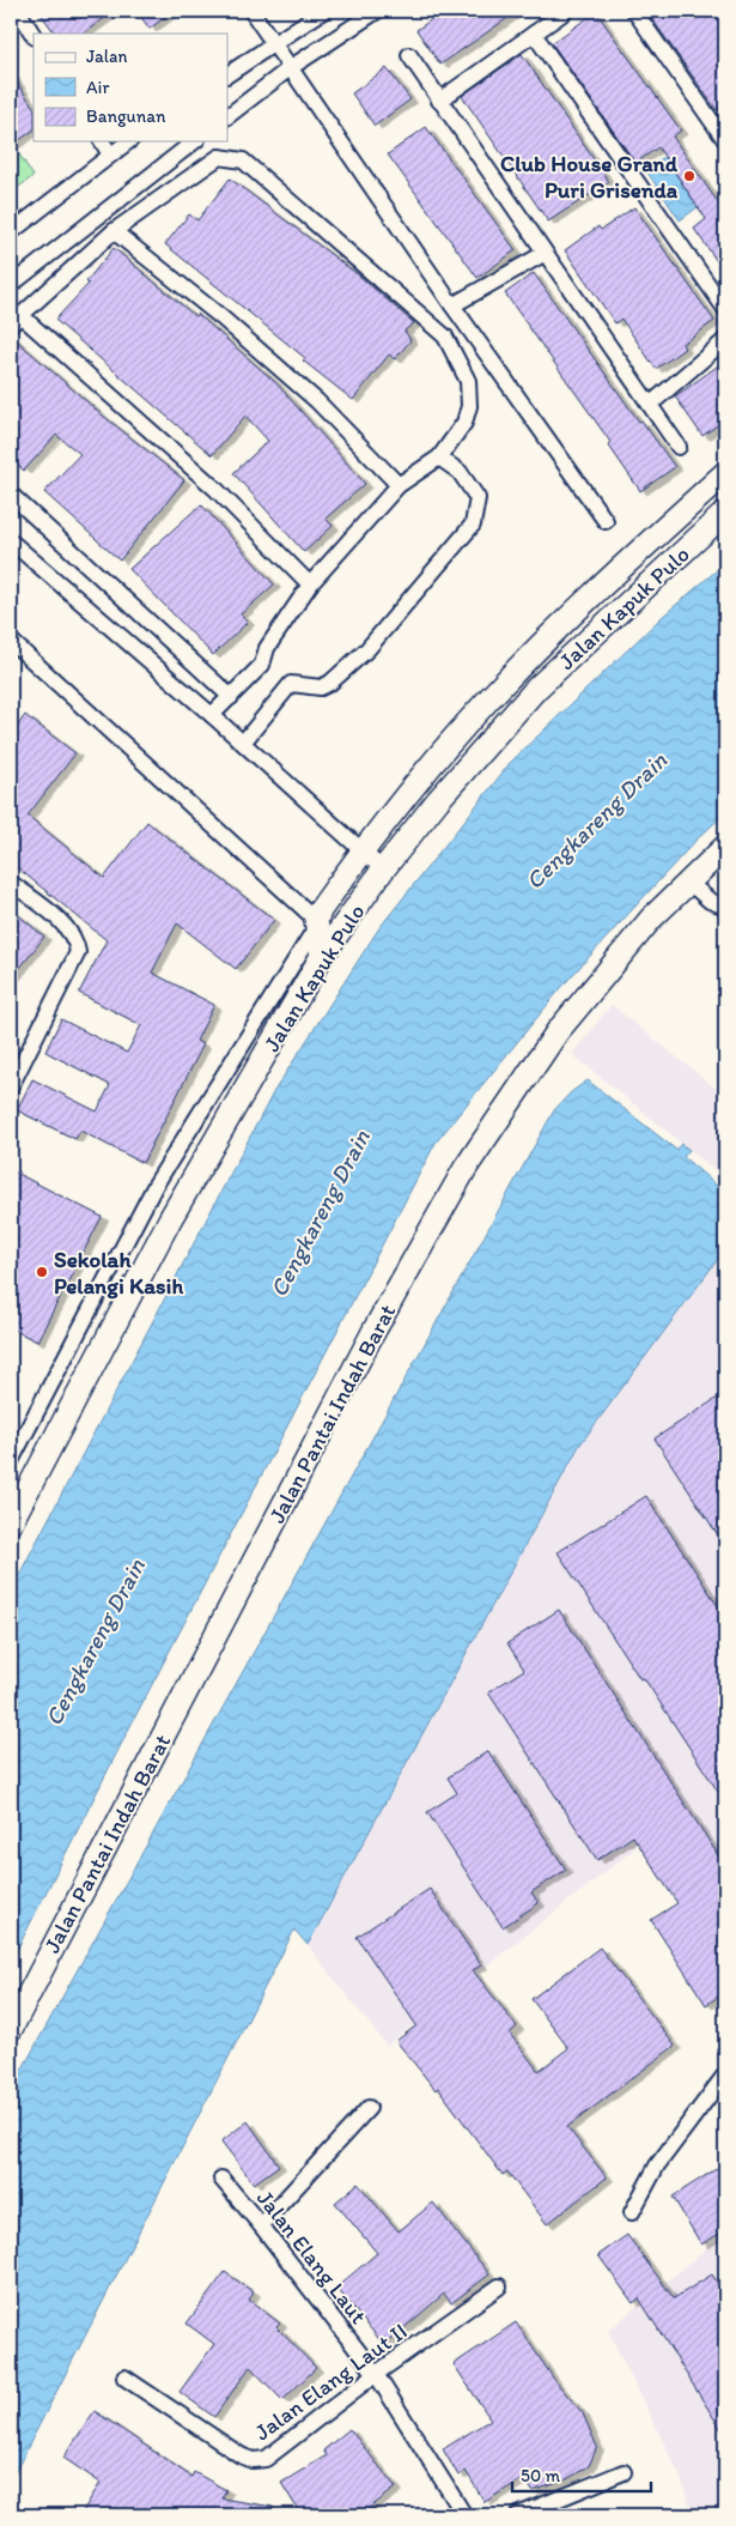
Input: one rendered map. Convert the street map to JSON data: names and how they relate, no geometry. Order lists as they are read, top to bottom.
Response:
{
  "streets": {
    "main road": ["Jalan Kapuk Pulo", "Jalan Pantai Indah Barat"],
    "street": ["Jalan Elang Laut", "Jalan Elang Laut II"]
  },
  "crossings": [
    ["Jalan Elang Laut", "Jalan Elang Laut II"]
  ],
  "water": ["Cengkareng Drain"],
  "places": ["Club House Grand Puri Grisenda", "Sekolah Pelangi Kasih"],
  "legend": ["Jalan", "Air", "Bangunan"],
  "scale_bar": "50 m"
}
